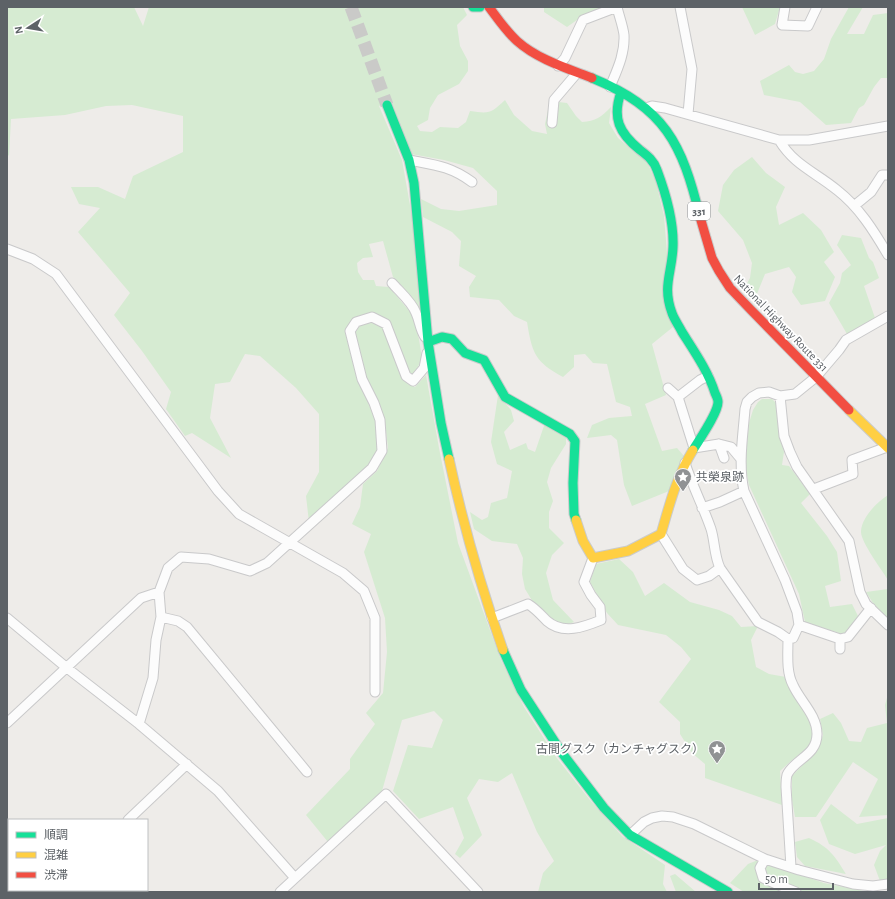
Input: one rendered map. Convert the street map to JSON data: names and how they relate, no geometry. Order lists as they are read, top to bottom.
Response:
{
  "streets": {
    "main road": ["331", "National Highway Route 331"]
  },
  "places": {
    "place": ["共榮泉跡", "古間グスク（カンチャグスク）"]
  },
  "legend": ["順調", "混雑", "渋滞"],
  "scale_bar": "50 m",
  "north": "left"
}
